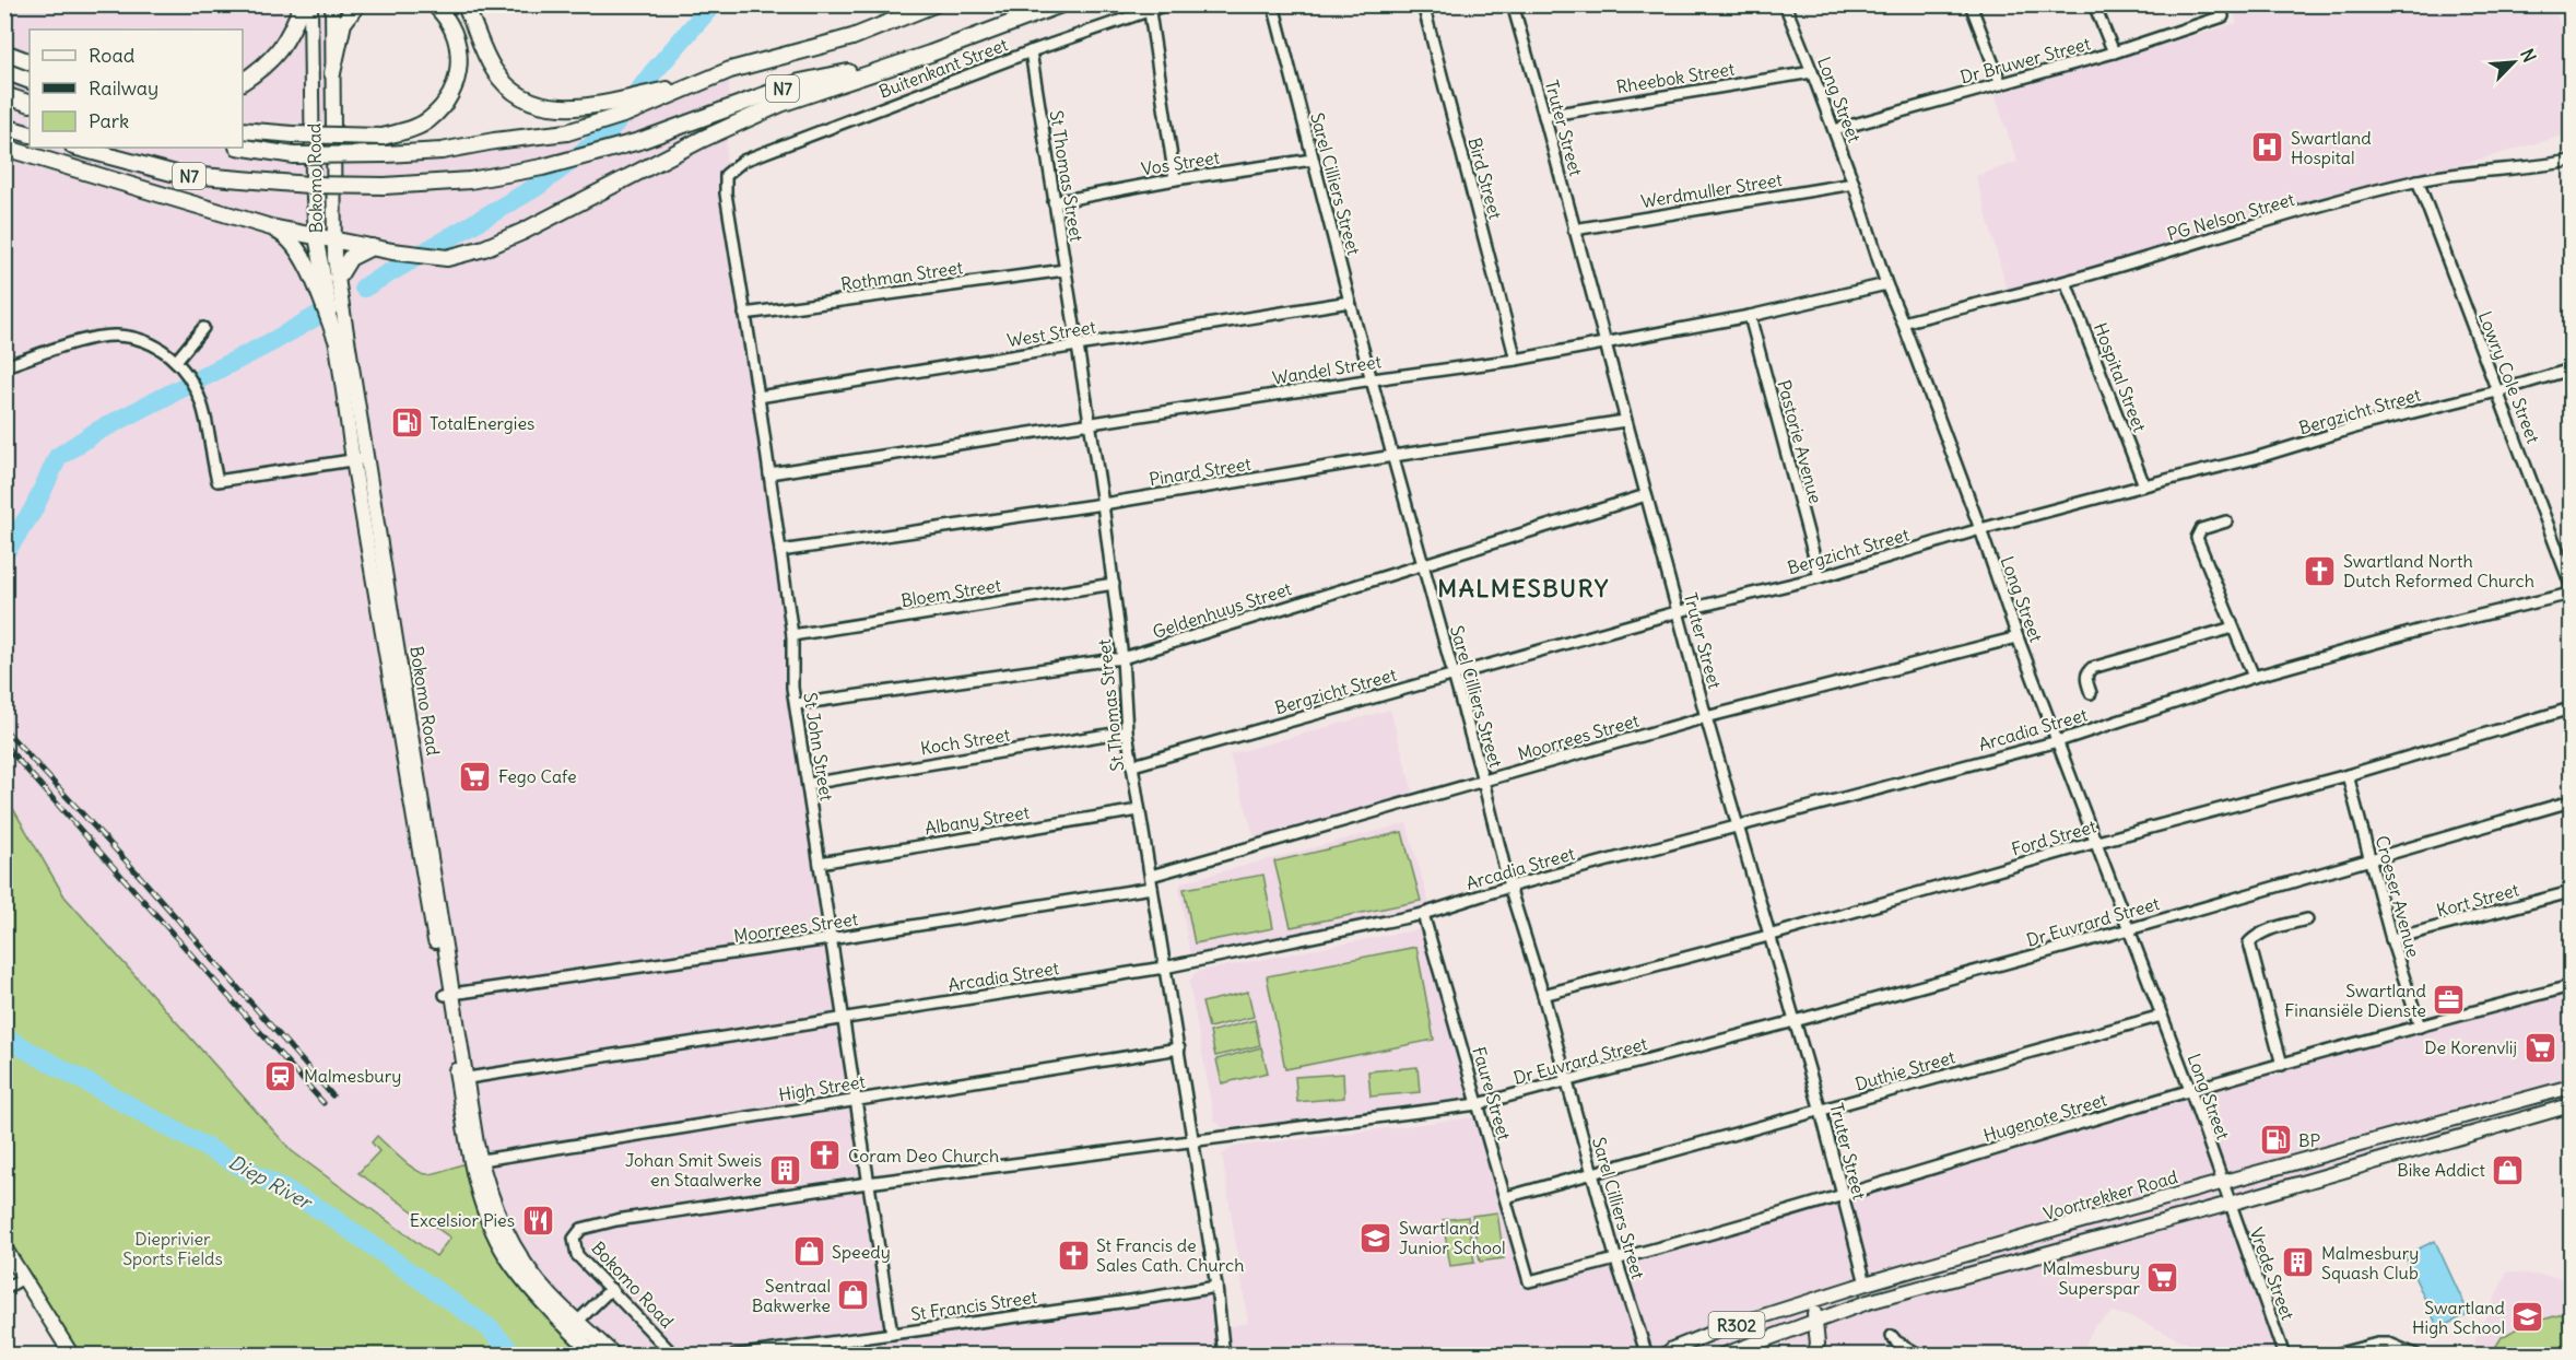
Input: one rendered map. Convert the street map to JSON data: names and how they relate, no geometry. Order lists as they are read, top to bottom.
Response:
{
  "streets": {
    "highway": ["N7"],
    "main road": ["Bokomo Road", "Voortrekker Road", "R302"],
    "street": [
      "Dr Bruwer Street",
      "Buitenkant Street",
      "Rheebok Street",
      "Long Street",
      "Truter Street",
      "Vos Street",
      "St Thomas Street",
      "Bird Street",
      "Sarel Cilliers Street",
      "Werdmuller Street",
      "PG Nelson Street",
      "Rothman Street",
      "West Street",
      "Wandel Street",
      "Hospital Street",
      "Lowry Cole Street",
      "Bergzicht Street",
      "Pastorie Avenue",
      "Pinard Street",
      "Bloem Street",
      "Geldenhuys Street",
      "Arcadia Street",
      "Moorrees Street",
      "Koch Street",
      "St John Street",
      "Albany Street",
      "Ford Street",
      "Croeser Avenue",
      "Kort Street",
      "Dr Euvrard Street",
      "Duthie Street",
      "High Street",
      "Faure Street",
      "Hugenote Street",
      "Vrede Street",
      "St Francis Street"
    ]
  },
  "crossings": [
    ["Dr Bruwer Street", "Long Street"],
    ["Buitenkant Street", "St Thomas Street"],
    ["Buitenkant Street", "St John Street"],
    ["Rheebok Street", "Long Street"],
    ["Rheebok Street", "Truter Street"],
    ["Long Street", "Werdmuller Street"],
    ["Long Street", "PG Nelson Street"],
    ["Long Street", "Wandel Street"],
    ["Long Street", "Bergzicht Street"],
    ["Long Street", "Arcadia Street"],
    ["Long Street", "Moorrees Street"],
    ["Long Street", "Ford Street"],
    ["Long Street", "Dr Euvrard Street"],
    ["Long Street", "Duthie Street"],
    ["Long Street", "Hugenote Street"],
    ["Long Street", "Voortrekker Road"],
    ["Long Street", "Vrede Street"],
    ["Truter Street", "Werdmuller Street"],
    ["Truter Street", "Wandel Street"],
    ["Truter Street", "Bergzicht Street"],
    ["Truter Street", "Pinard Street"],
    ["Truter Street", "Geldenhuys Street"],
    ["Truter Street", "Arcadia Street"],
    ["Truter Street", "Moorrees Street"],
    ["Truter Street", "Ford Street"],
    ["Truter Street", "Dr Euvrard Street"],
    ["Truter Street", "Duthie Street"],
    ["Truter Street", "Hugenote Street"],
    ["Truter Street", "Voortrekker Road"],
    ["Vos Street", "St Thomas Street"],
    ["Vos Street", "Sarel Cilliers Street"],
    ["St Thomas Street", "Rothman Street"],
    ["St Thomas Street", "West Street"],
    ["St Thomas Street", "Wandel Street"],
    ["St Thomas Street", "Bergzicht Street"],
    ["St Thomas Street", "Pinard Street"],
    ["St Thomas Street", "Bloem Street"],
    ["St Thomas Street", "Geldenhuys Street"],
    ["St Thomas Street", "Arcadia Street"],
    ["St Thomas Street", "Moorrees Street"],
    ["St Thomas Street", "Koch Street"],
    ["St Thomas Street", "Albany Street"],
    ["St Thomas Street", "Dr Euvrard Street"],
    ["St Thomas Street", "High Street"],
    ["St Thomas Street", "St Francis Street"],
    ["Bokomo Road", "Arcadia Street"],
    ["Bokomo Road", "Moorrees Street"],
    ["Bokomo Road", "Dr Euvrard Street"],
    ["Bokomo Road", "High Street"],
    ["Bird Street", "Wandel Street"],
    ["Sarel Cilliers Street", "West Street"],
    ["Sarel Cilliers Street", "Wandel Street"],
    ["Sarel Cilliers Street", "Bergzicht Street"],
    ["Sarel Cilliers Street", "Pinard Street"],
    ["Sarel Cilliers Street", "Geldenhuys Street"],
    ["Sarel Cilliers Street", "Arcadia Street"],
    ["Sarel Cilliers Street", "Moorrees Street"],
    ["Sarel Cilliers Street", "Ford Street"],
    ["Sarel Cilliers Street", "Dr Euvrard Street"],
    ["Sarel Cilliers Street", "Duthie Street"],
    ["Sarel Cilliers Street", "Hugenote Street"],
    ["PG Nelson Street", "Hospital Street"],
    ["PG Nelson Street", "Lowry Cole Street"],
    ["Rothman Street", "St John Street"],
    ["West Street", "St John Street"],
    ["Wandel Street", "Pastorie Avenue"],
    ["Wandel Street", "St John Street"],
    ["Hospital Street", "Bergzicht Street"],
    ["Lowry Cole Street", "Bergzicht Street"],
    ["Bergzicht Street", "Pastorie Avenue"],
    ["Pinard Street", "St John Street"],
    ["Bloem Street", "St John Street"],
    ["Geldenhuys Street", "St John Street"],
    ["Arcadia Street", "St John Street"],
    ["Arcadia Street", "Faure Street"],
    ["Moorrees Street", "St John Street"],
    ["Koch Street", "St John Street"],
    ["St John Street", "Albany Street"],
    ["St John Street", "Dr Euvrard Street"],
    ["St John Street", "High Street"],
    ["St John Street", "St Francis Street"],
    ["Ford Street", "Croeser Avenue"],
    ["Croeser Avenue", "Kort Street"],
    ["Croeser Avenue", "Dr Euvrard Street"],
    ["Croeser Avenue", "Hugenote Street"],
    ["Dr Euvrard Street", "Faure Street"],
    ["Duthie Street", "Faure Street"],
    ["Faure Street", "Hugenote Street"]
  ],
  "districts": ["MALMESBURY"],
  "water": ["Diep River"],
  "parks": ["Dieprivier Sports Fields"],
  "places": {
    "hospital": ["Swartland Hospital"],
    "fuel station": ["TotalEnergies", "BP"],
    "church": ["Swartland North Dutch Reformed Church", "Coram Deo Church", "St Francis de Sales Cath. Church"],
    "supermarket": ["Fego Cafe", "De Korenvlij", "Malmesbury Superspar"],
    "office": ["Swartland Finansiële Dienste"],
    "station": ["Malmesbury"],
    "building": ["Johan Smit Sweis en Staalwerke", "Malmesbury Squash Club"],
    "shop": ["Bike Addict", "Speedy", "Sentraal Bakwerke"],
    "restaurant": ["Excelsior Pies"],
    "school or university": ["Swartland Junior School", "Swartland High School"]
  },
  "legend": ["Road", "Railway", "Park"],
  "north": "top right"
}
